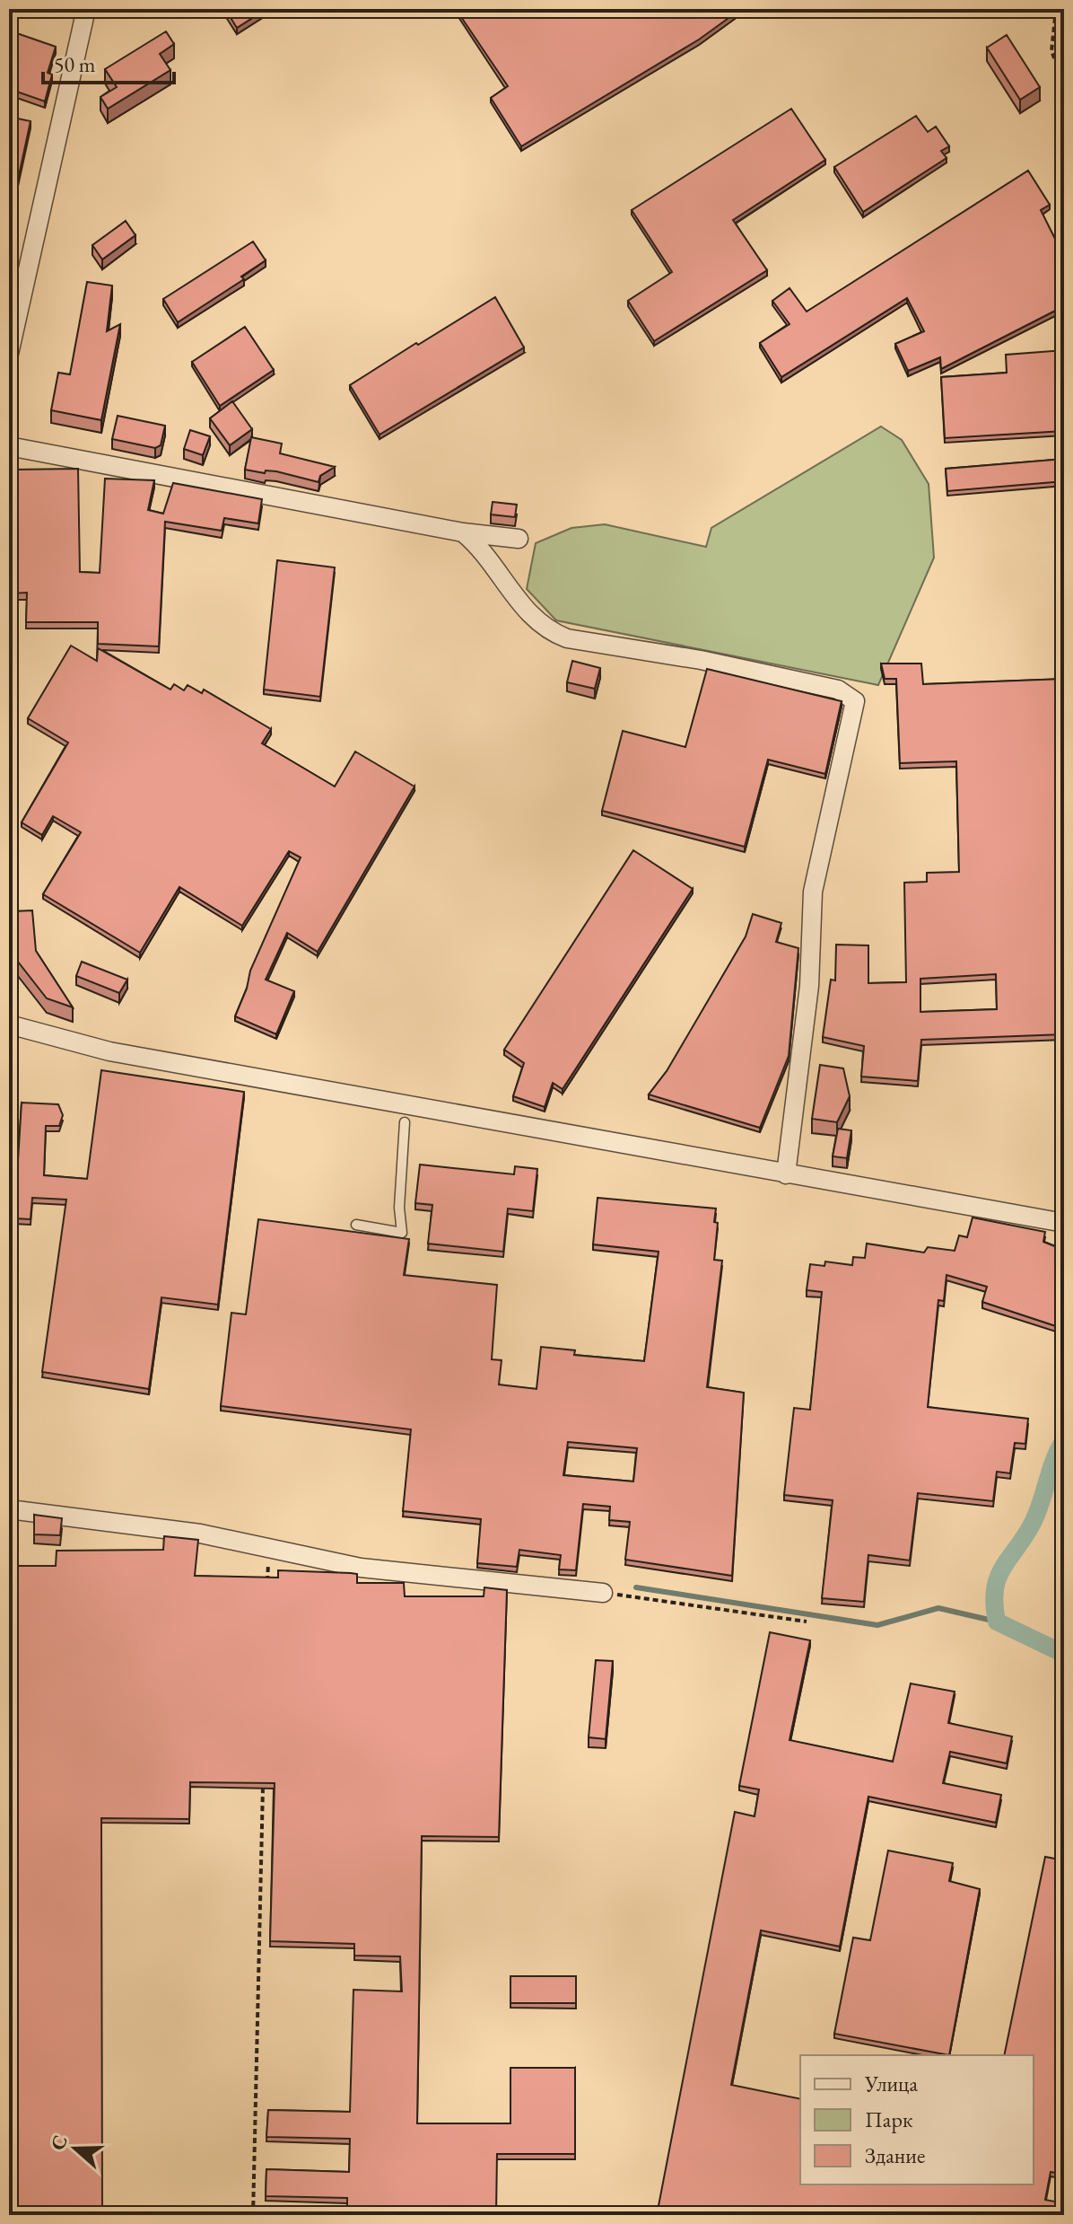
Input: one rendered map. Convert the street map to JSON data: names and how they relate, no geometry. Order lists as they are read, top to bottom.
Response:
{
  "legend": ["Улица", "Парк", "Здание"],
  "scale_bar": "50 m",
  "north": "left"
}
